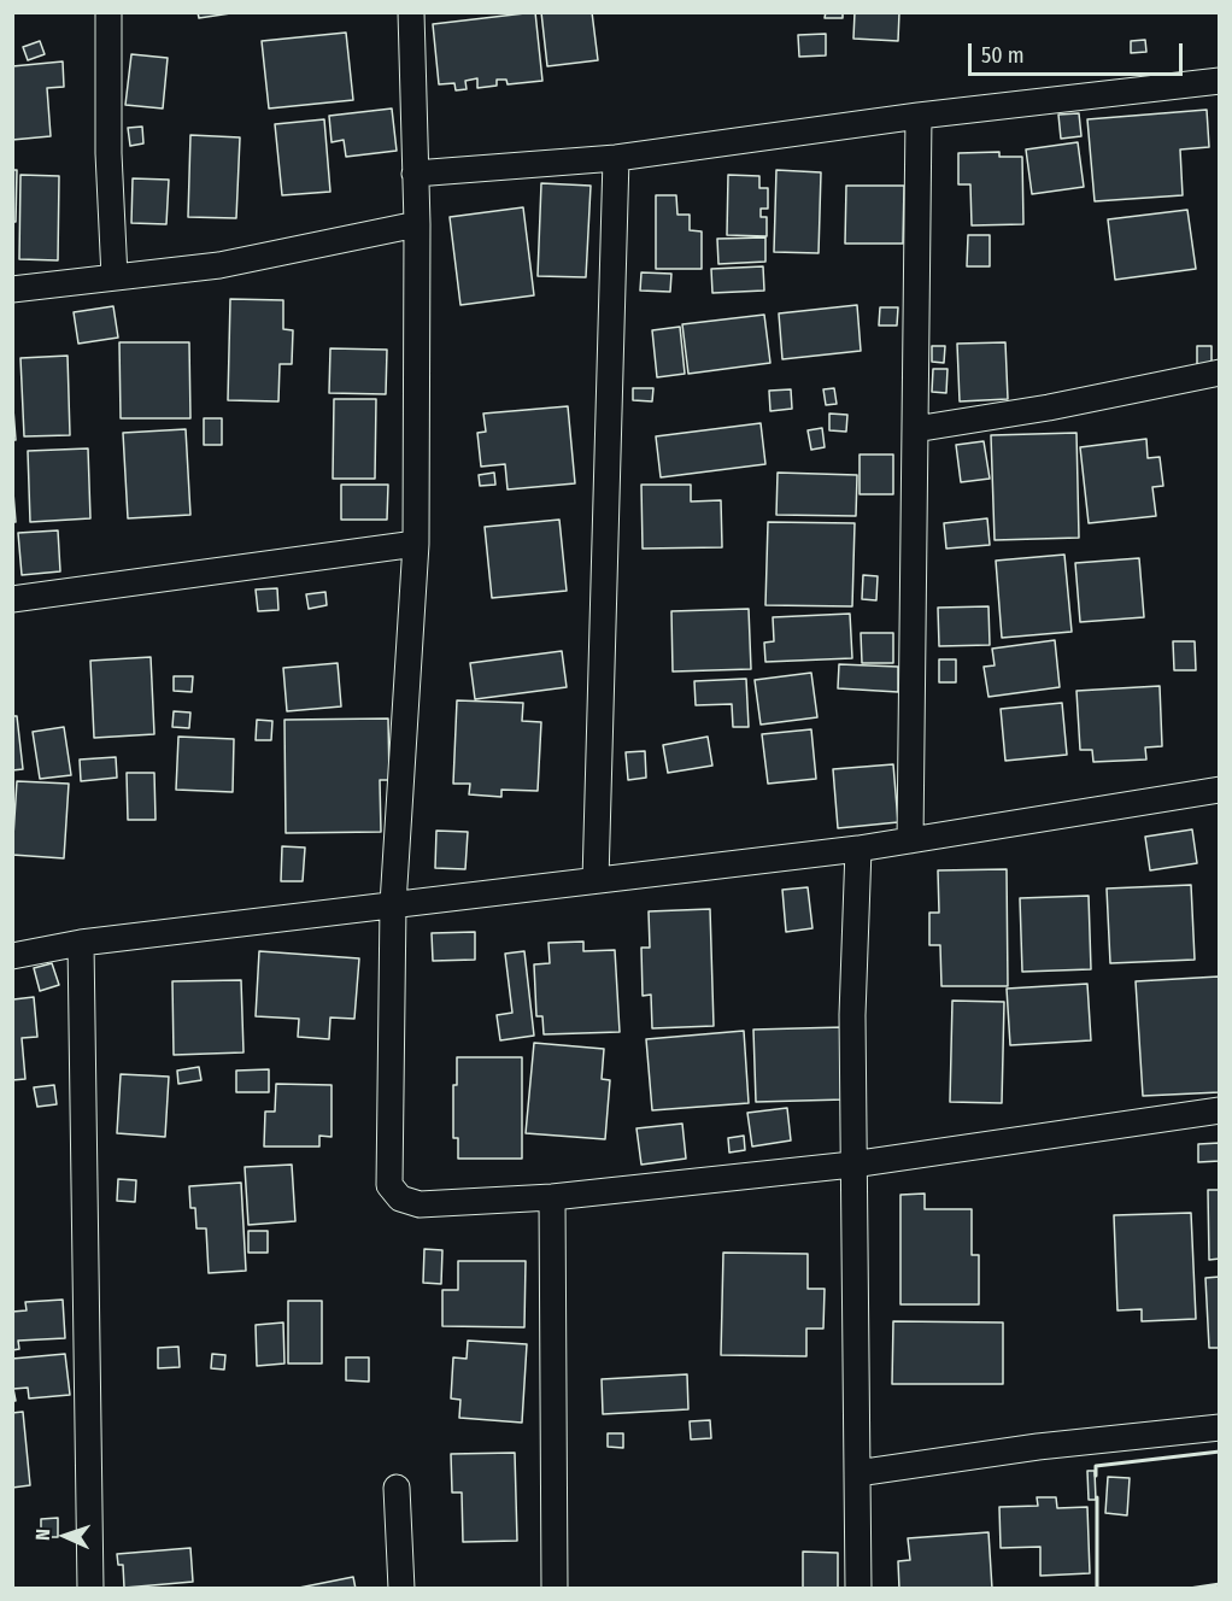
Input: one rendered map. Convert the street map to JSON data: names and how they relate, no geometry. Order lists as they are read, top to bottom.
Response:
{
  "scale_bar": "50 m",
  "north": "left"
}
